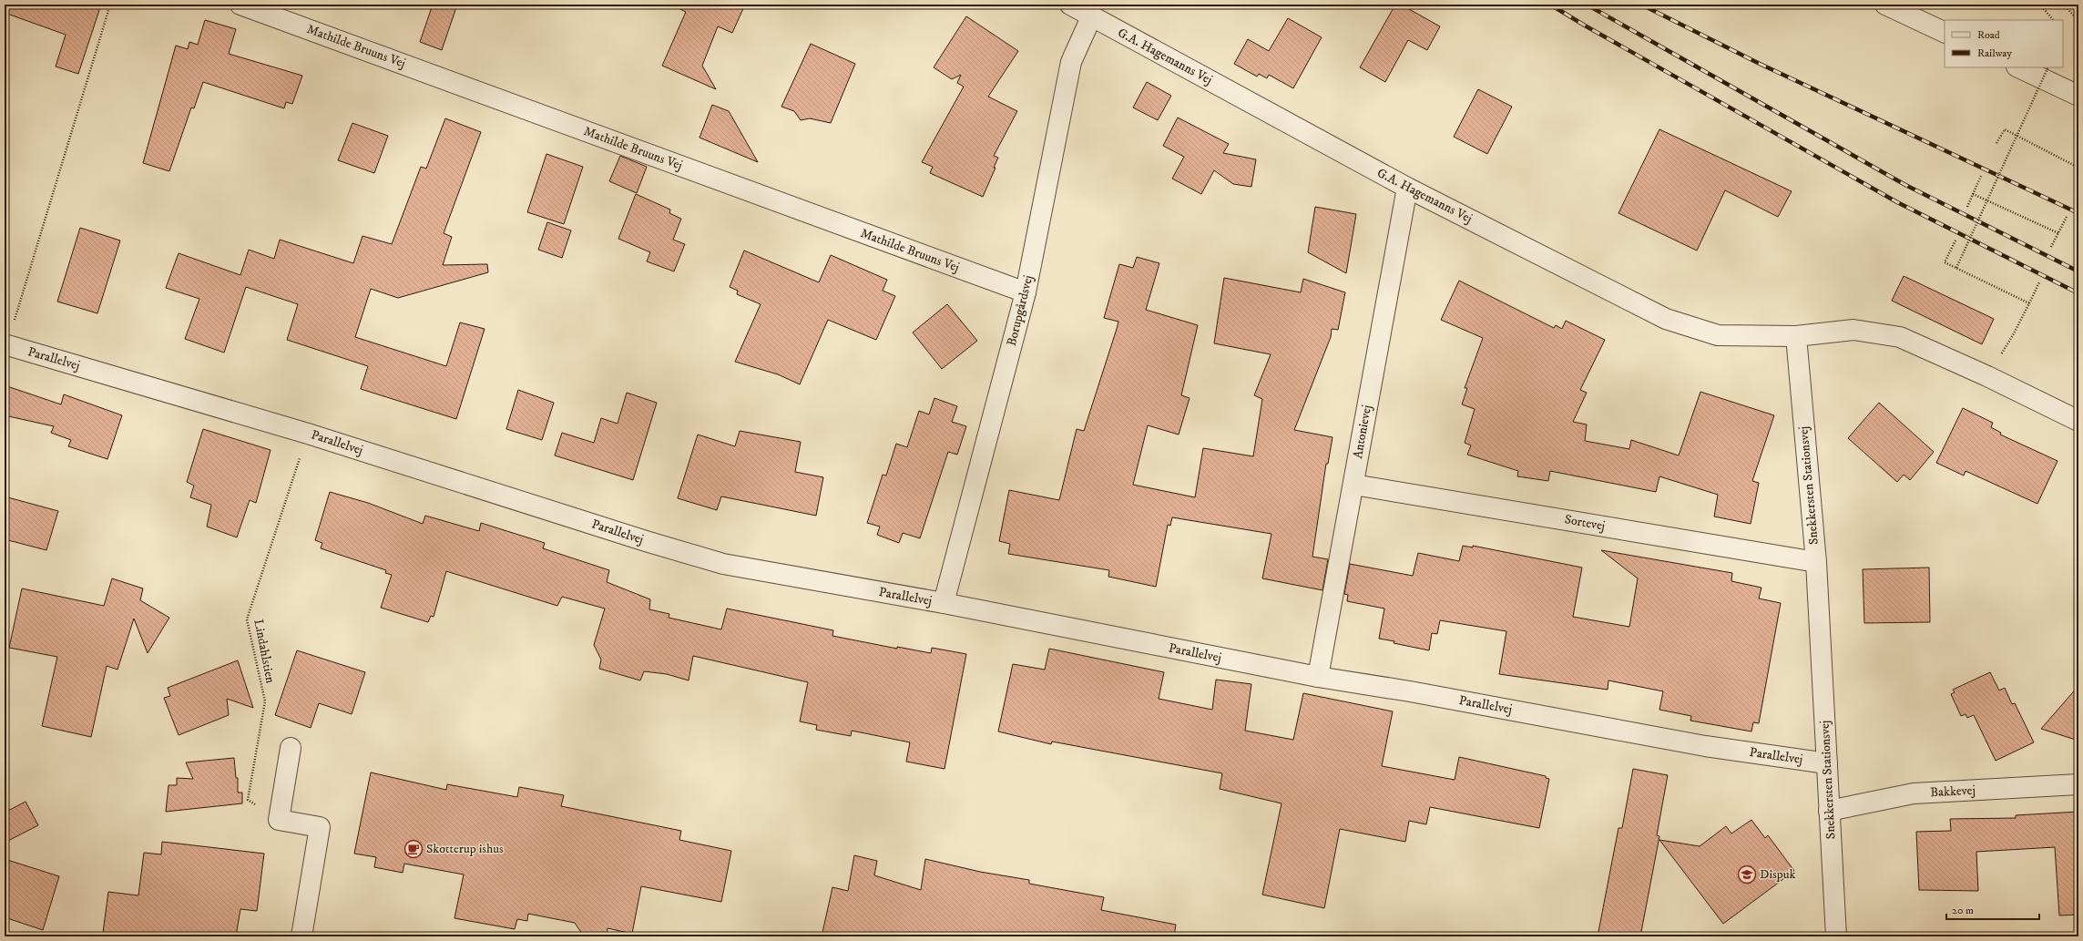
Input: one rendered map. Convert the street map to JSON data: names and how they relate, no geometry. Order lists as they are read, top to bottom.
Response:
{
  "streets": {
    "street": [
      "Mathilde Bruuns Vej",
      "G.A. Hagemanns Vej",
      "Borupgårdsvej",
      "Parallelvej",
      "Antonievej",
      "Snekkersten Stationsvej",
      "Sortevej",
      "Bakkevej"
    ],
    "path": ["Lindahlstien"]
  },
  "crossings": [
    ["Mathilde Bruuns Vej", "Borupgårdsvej"],
    ["G.A. Hagemanns Vej", "Borupgårdsvej"],
    ["G.A. Hagemanns Vej", "Antonievej"],
    ["G.A. Hagemanns Vej", "Snekkersten Stationsvej"],
    ["Borupgårdsvej", "Parallelvej"],
    ["Parallelvej", "Antonievej"],
    ["Parallelvej", "Snekkersten Stationsvej"],
    ["Parallelvej", "Lindahlstien"],
    ["Antonievej", "Sortevej"],
    ["Snekkersten Stationsvej", "Sortevej"],
    ["Snekkersten Stationsvej", "Bakkevej"]
  ],
  "places": {
    "cafe": ["Skotterup ishus"],
    "school or university": ["Dispuk"]
  },
  "legend": ["Road", "Railway"],
  "scale_bar": "20 m"
}
